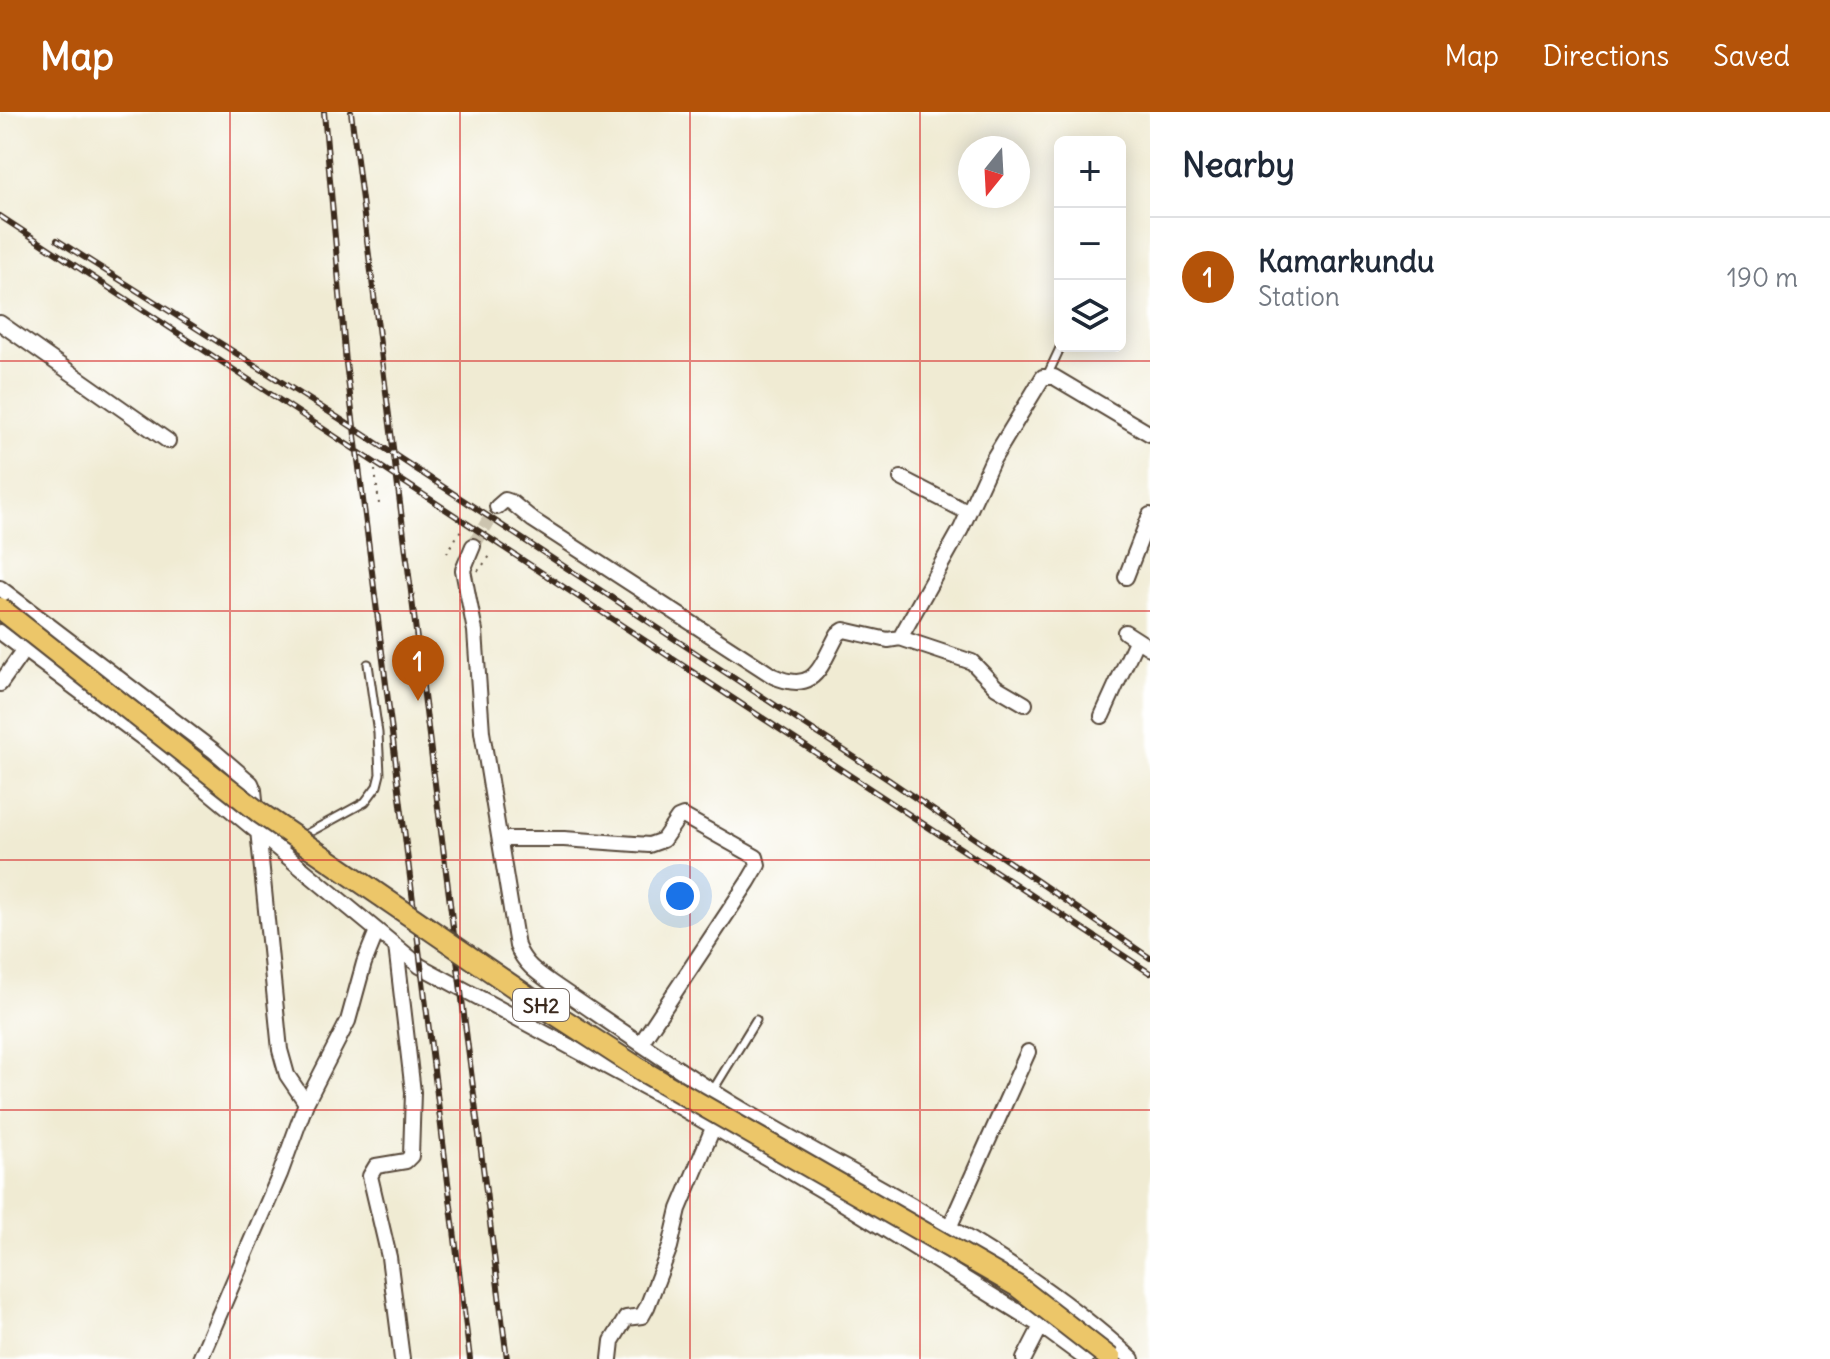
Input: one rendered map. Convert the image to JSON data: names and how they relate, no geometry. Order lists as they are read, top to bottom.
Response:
{
  "streets": {
    "main road": ["SH2"]
  },
  "north": "bottom",
  "page": {
    "header": "Map",
    "nav": ["Map", "Directions", "Saved"],
    "heading": "Nearby",
    "map_buttons": ["+", "−"],
    "list": [
      {
        "mark": "1",
        "name": "Kamarkundu",
        "note": "Station",
        "value": "190 m"
      }
    ],
    "pins": "1"
  }
}
